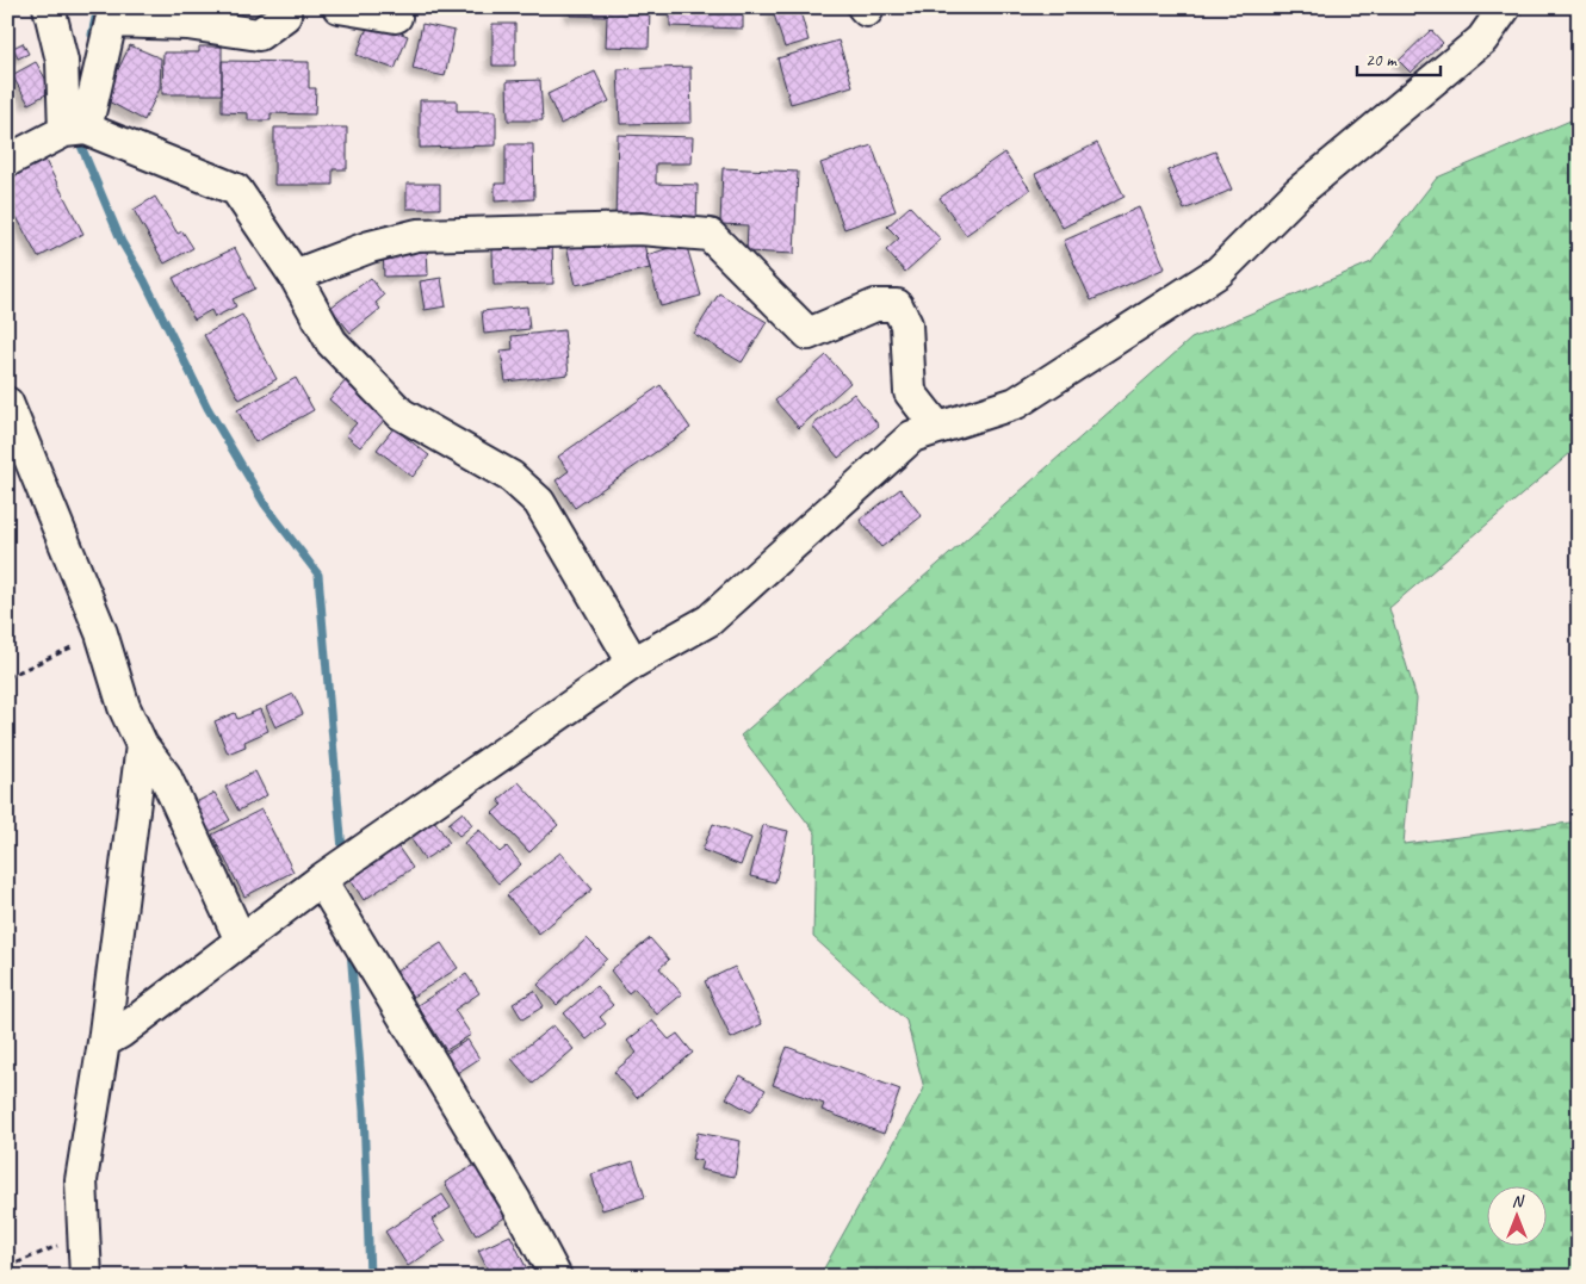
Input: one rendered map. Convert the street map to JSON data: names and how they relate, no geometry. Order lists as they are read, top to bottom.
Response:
{
  "scale_bar": "20 m",
  "north": "top"
}
